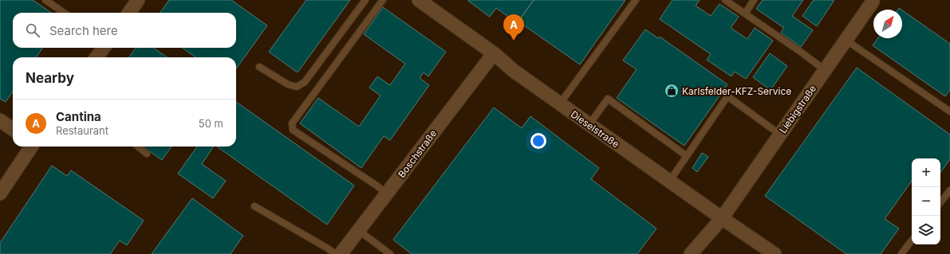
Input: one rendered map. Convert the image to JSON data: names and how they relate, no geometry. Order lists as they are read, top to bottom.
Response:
{
  "streets": {
    "street": ["Liebigstraße", "Dieselstraße", "Boschstraße"]
  },
  "crossings": [
    ["Liebigstraße", "Dieselstraße"],
    ["Dieselstraße", "Boschstraße"]
  ],
  "places": {
    "shop": ["Karlsfelder-KFZ-Service"]
  },
  "north": "top right",
  "page": {
    "search": "Search here",
    "pins": "A",
    "heading": "Nearby",
    "list": [
      {
        "mark": "A",
        "name": "Cantina",
        "note": "Restaurant",
        "value": "50 m"
      }
    ],
    "map_buttons": ["+", "−"]
  }
}
